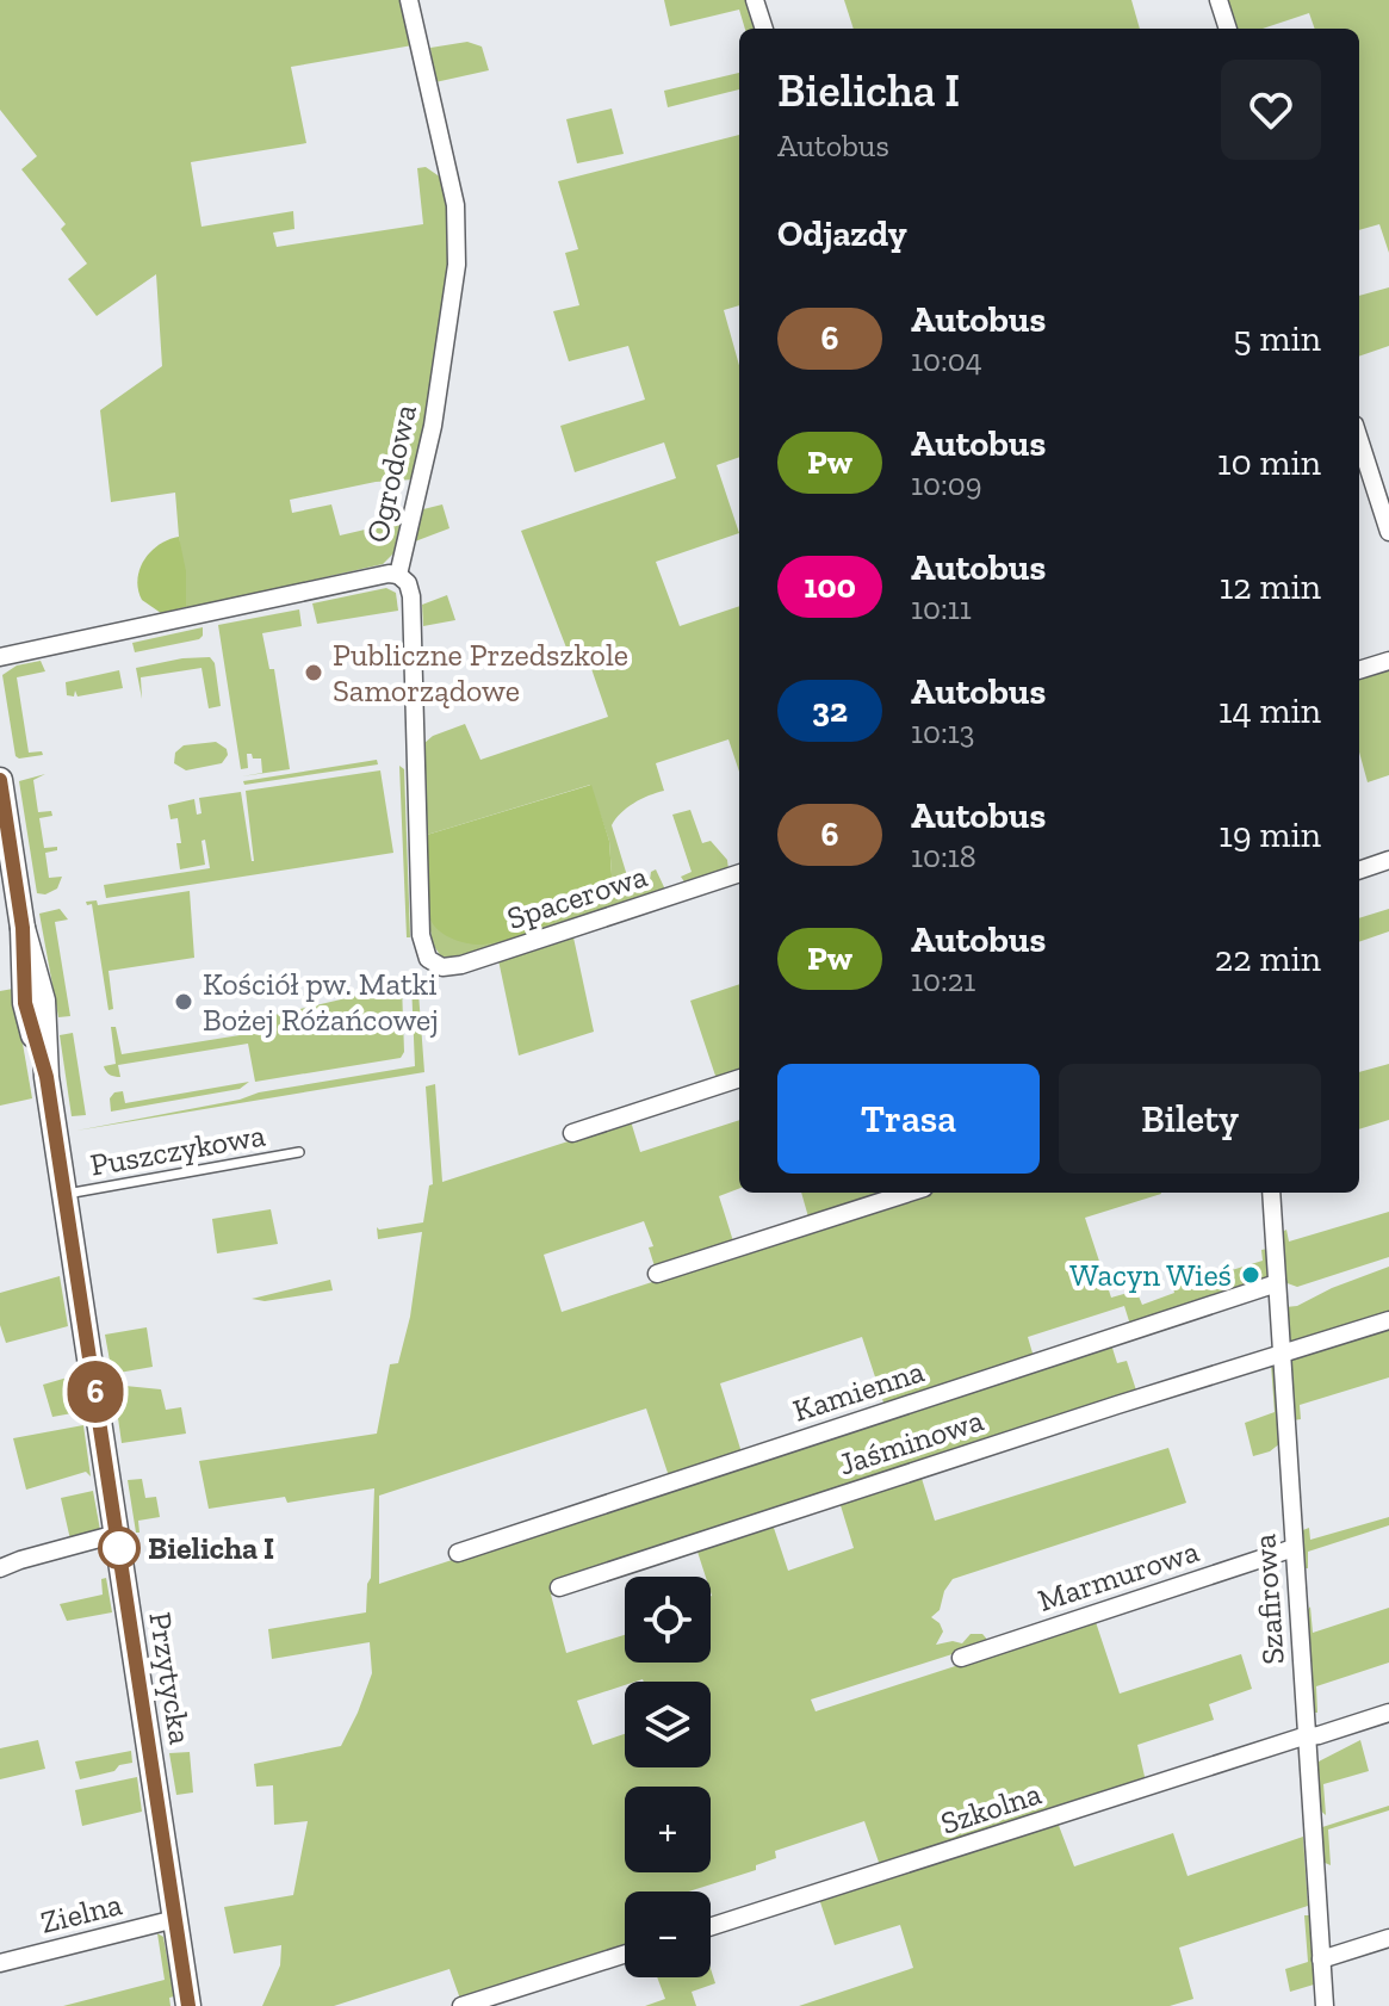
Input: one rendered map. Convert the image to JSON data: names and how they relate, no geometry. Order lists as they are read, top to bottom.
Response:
{
  "streets": {
    "main road": ["Przytycka"],
    "street": [
      "Ogrodowa",
      "Spacerowa",
      "Kamienna",
      "Jaśminowa",
      "Marmurowa",
      "Szafirowa",
      "Szkolna",
      "Zielna"
    ],
    "lane": ["Puszczykowa"]
  },
  "crossings": [
    ["Ogrodowa", "Spacerowa"],
    ["Puszczykowa", "Przytycka"],
    ["Kamienna", "Szafirowa"],
    ["Jaśminowa", "Szafirowa"],
    ["Marmurowa", "Szafirowa"],
    ["Szafirowa", "Szkolna"],
    ["Przytycka", "Zielna"]
  ],
  "places": [
    "Publiczne Przedszkole Samorządowe",
    "Kościół pw. Matki Bożej Różańcowej",
    "Wacyn Wieś",
    "Bielicha I"
  ],
  "lines": ["bus line 6"],
  "page": {
    "on_map": "6",
    "heading": [
      ["Bielicha I", "Autobus"],
      "Odjazdy"
    ],
    "list": [
      {
        "mark": "6",
        "name": "Autobus",
        "note": "10:04",
        "value": "5 min"
      },
      {
        "mark": "Pw",
        "name": "Autobus",
        "note": "10:09",
        "value": "10 min"
      },
      {
        "mark": "100",
        "name": "Autobus",
        "note": "10:11",
        "value": "12 min"
      },
      {
        "mark": "32",
        "name": "Autobus",
        "note": "10:13",
        "value": "14 min"
      },
      {
        "mark": "6",
        "name": "Autobus",
        "note": "10:18",
        "value": "19 min"
      },
      {
        "mark": "Pw",
        "name": "Autobus",
        "note": "10:21",
        "value": "22 min"
      }
    ],
    "buttons": ["Trasa", "Bilety"],
    "map_buttons": ["+", "−"]
  }
}
